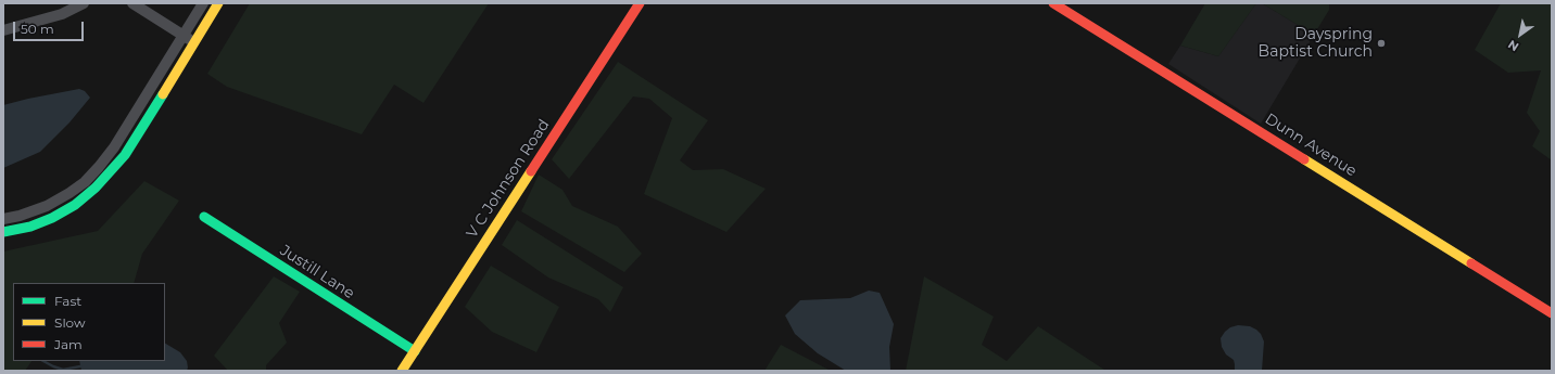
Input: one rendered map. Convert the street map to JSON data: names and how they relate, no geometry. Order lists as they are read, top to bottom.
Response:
{
  "streets": {
    "street": ["Dunn Avenue", "V C Johnson Road", "Justill Lane"]
  },
  "crossings": [
    ["V C Johnson Road", "Justill Lane"]
  ],
  "places": ["Dayspring Baptist Church"],
  "legend": ["Fast", "Slow", "Jam"],
  "scale_bar": "50 m",
  "north": "bottom left"
}
